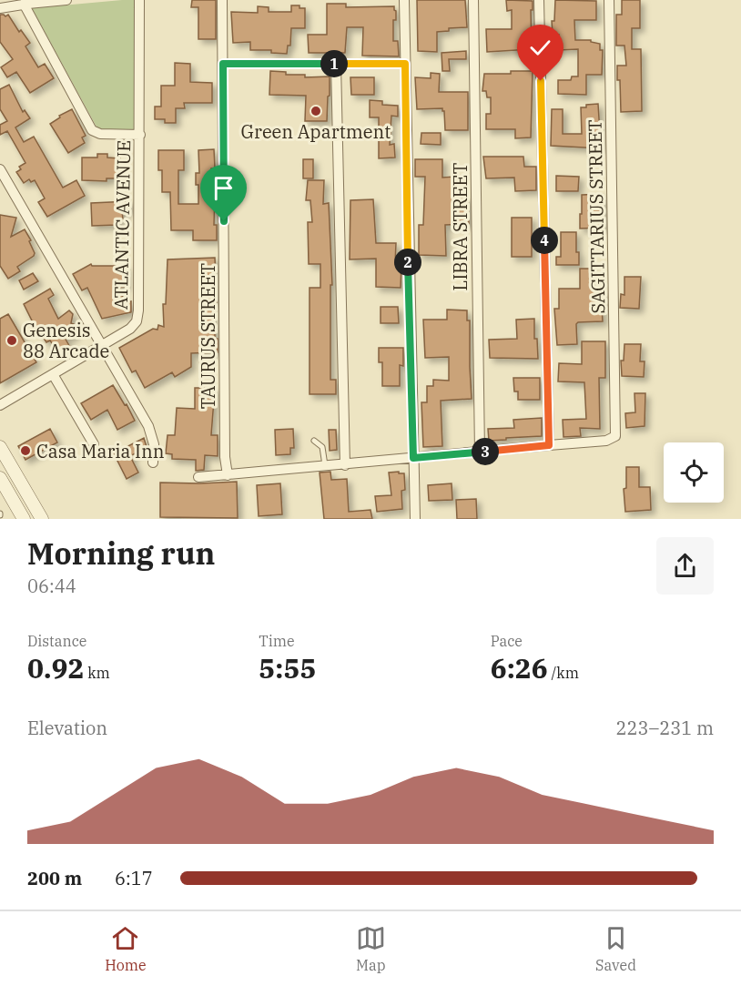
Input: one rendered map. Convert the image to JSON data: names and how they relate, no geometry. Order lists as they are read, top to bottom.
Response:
{
  "streets": {
    "street": [
      "SAGITTARIUS STREET",
      "ATLANTIC AVENUE",
      "LIBRA STREET",
      "TAURUS STREET"
    ]
  },
  "places": ["Green Apartment", "Genesis 88 Arcade", "Casa Maria Inn"],
  "page": {
    "pins": [
      "1",
      "4",
      "2",
      "3"
    ],
    "heading": ["Morning run", "06:44"],
    "stats": [
      ["Distance", "0.92 km"],
      ["Time", "5:55"],
      ["Pace", "6:26 /km"]
    ],
    "chart": ["Elevation", "223–231 m"],
    "list": [
      {
        "name": "200 m",
        "note": "6:17"
      }
    ],
    "tabs": ["Home", "Map", "Saved"]
  }
}
